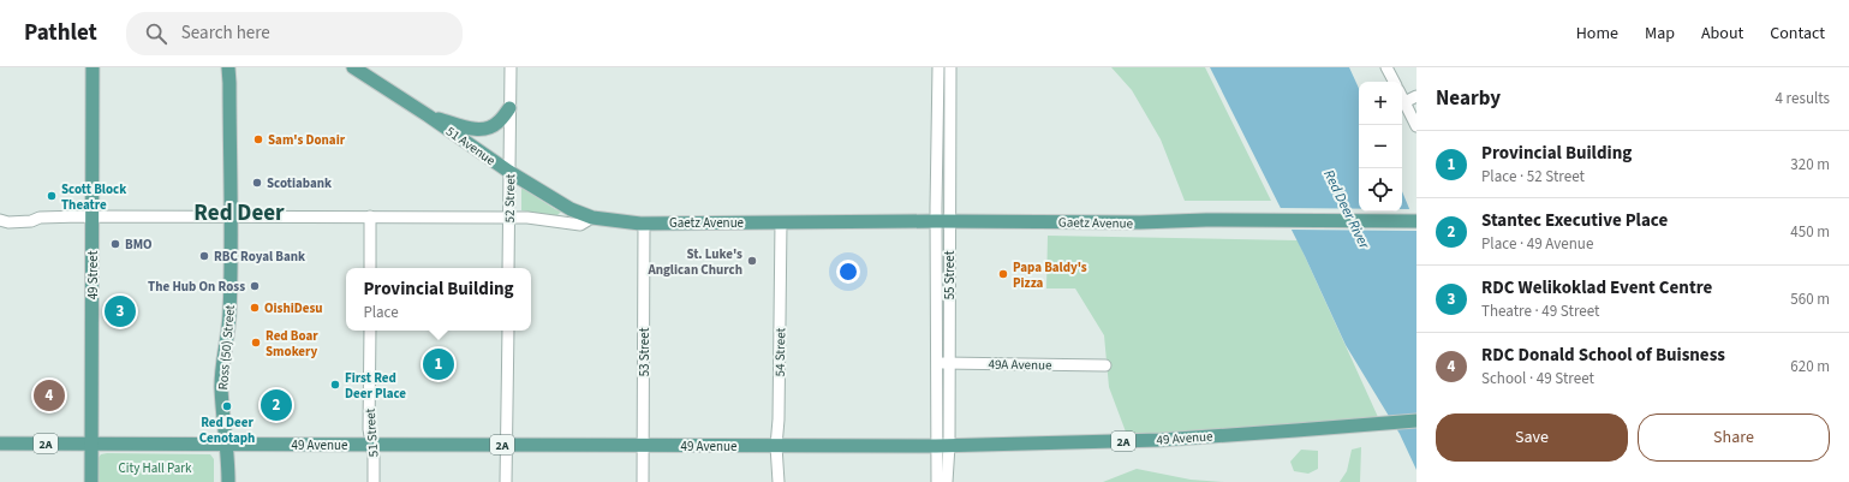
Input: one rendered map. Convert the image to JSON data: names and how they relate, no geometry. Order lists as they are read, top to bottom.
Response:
{
  "streets": {
    "main road": [
      "51 Avenue",
      "Gaetz Avenue",
      "49 Street",
      "Ross (50) Street",
      "49 Avenue",
      "2A"
    ],
    "street": [
      "52 Street",
      "55 Street",
      "53 Street",
      "54 Street",
      "49A Avenue",
      "51 Street"
    ]
  },
  "crossings": [
    ["51 Avenue", "52 Street"],
    ["51 Avenue", "Gaetz Avenue"],
    ["52 Street", "Gaetz Avenue"],
    ["Gaetz Avenue", "49 Street"],
    ["Gaetz Avenue", "55 Street"],
    ["Gaetz Avenue", "Ross (50) Street"],
    ["Gaetz Avenue", "53 Street"],
    ["Gaetz Avenue", "54 Street"],
    ["49 Street", "49 Avenue"],
    ["55 Street", "49A Avenue"],
    ["55 Street", "49 Avenue"],
    ["Ross (50) Street", "49 Avenue"],
    ["53 Street", "49 Avenue"],
    ["54 Street", "49 Avenue"],
    ["51 Street", "49 Avenue"]
  ],
  "districts": ["Red Deer"],
  "water": ["Red Deer River"],
  "parks": ["City Hall Park"],
  "places": [
    "Sam's Donair",
    "Scotiabank",
    "Scott Block Theatre",
    "BMO",
    "RBC Royal Bank",
    "St. Luke's Anglican Church",
    "Papa Baldy's Pizza",
    "The Hub On Ross",
    "OishiDesu",
    "Red Boar Smokery",
    "First Red Deer Place",
    "Red Deer Cenotaph"
  ],
  "page": {
    "header": "Pathlet",
    "search": "Search here",
    "nav": [
      "Home",
      "Map",
      "About",
      "Contact"
    ],
    "heading": ["Nearby", "4 results"],
    "map_buttons": ["+", "−"],
    "list": [
      {
        "mark": "1",
        "name": "Provincial Building",
        "note": "Place · 52 Street",
        "value": "320 m"
      },
      {
        "mark": "2",
        "name": "Stantec Executive Place",
        "note": "Place · 49 Avenue",
        "value": "450 m"
      },
      {
        "mark": "3",
        "name": "RDC Welikoklad Event Centre",
        "note": "Theatre · 49 Street",
        "value": "560 m"
      },
      {
        "mark": "4",
        "name": "RDC Donald School of Buisness",
        "note": "School · 49 Street",
        "value": "620 m"
      }
    ],
    "popup": ["Provincial Building", "Place"],
    "pins": [
      "3",
      "1",
      "4",
      "2"
    ],
    "buttons": ["Save", "Share"]
  }
}
